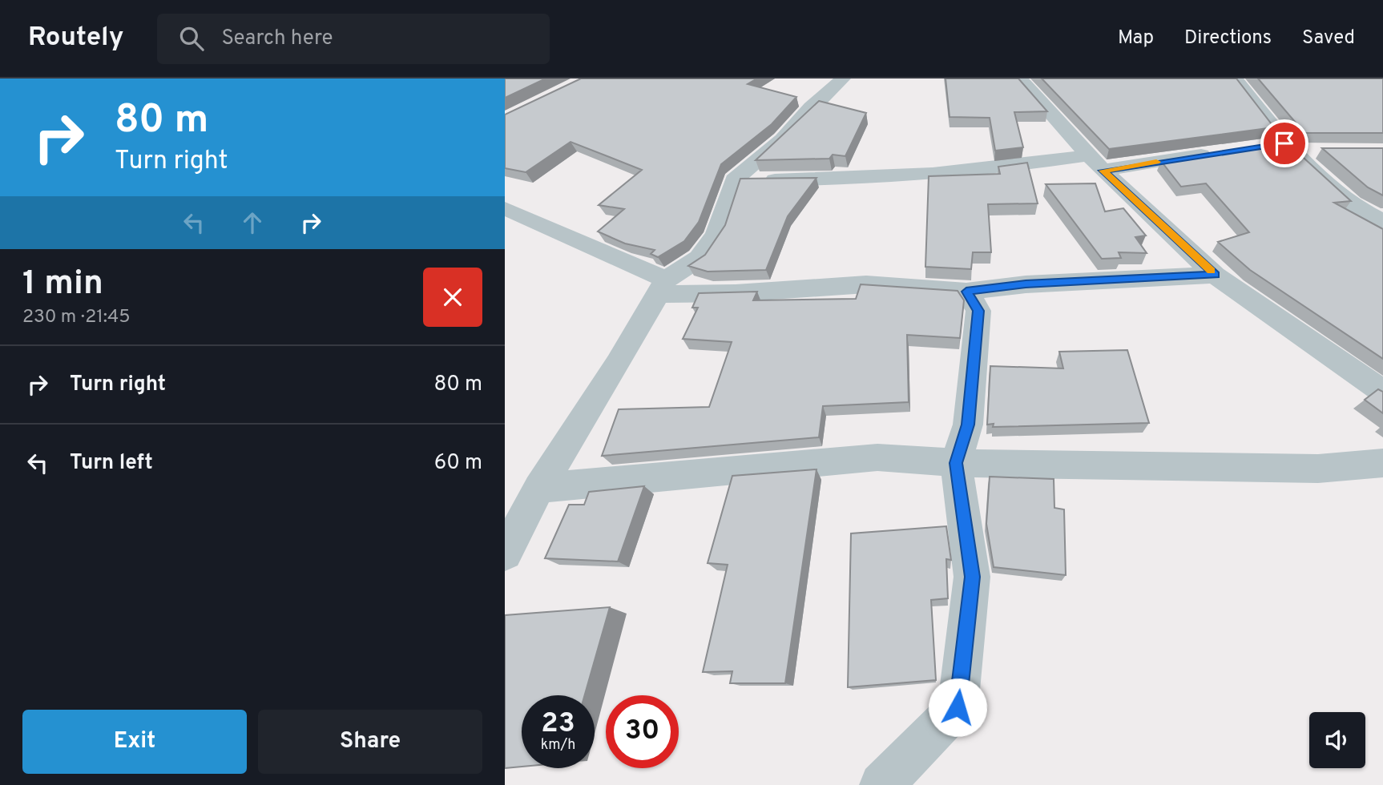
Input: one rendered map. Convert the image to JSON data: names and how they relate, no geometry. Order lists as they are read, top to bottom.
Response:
{
  "page": {
    "header": "Routely",
    "search": "Search here",
    "nav": ["Map", "Directions", "Saved"],
    "turn": ["80 m", "Turn right"],
    "heading": ["1 min", "230 m · 21:45"],
    "list": [
      {
        "name": "Turn right",
        "value": "80 m"
      },
      {
        "name": "Turn left",
        "value": "60 m"
      }
    ],
    "speed": "23 km/h",
    "limit": "30",
    "buttons": ["Exit", "Share"]
  }
}
